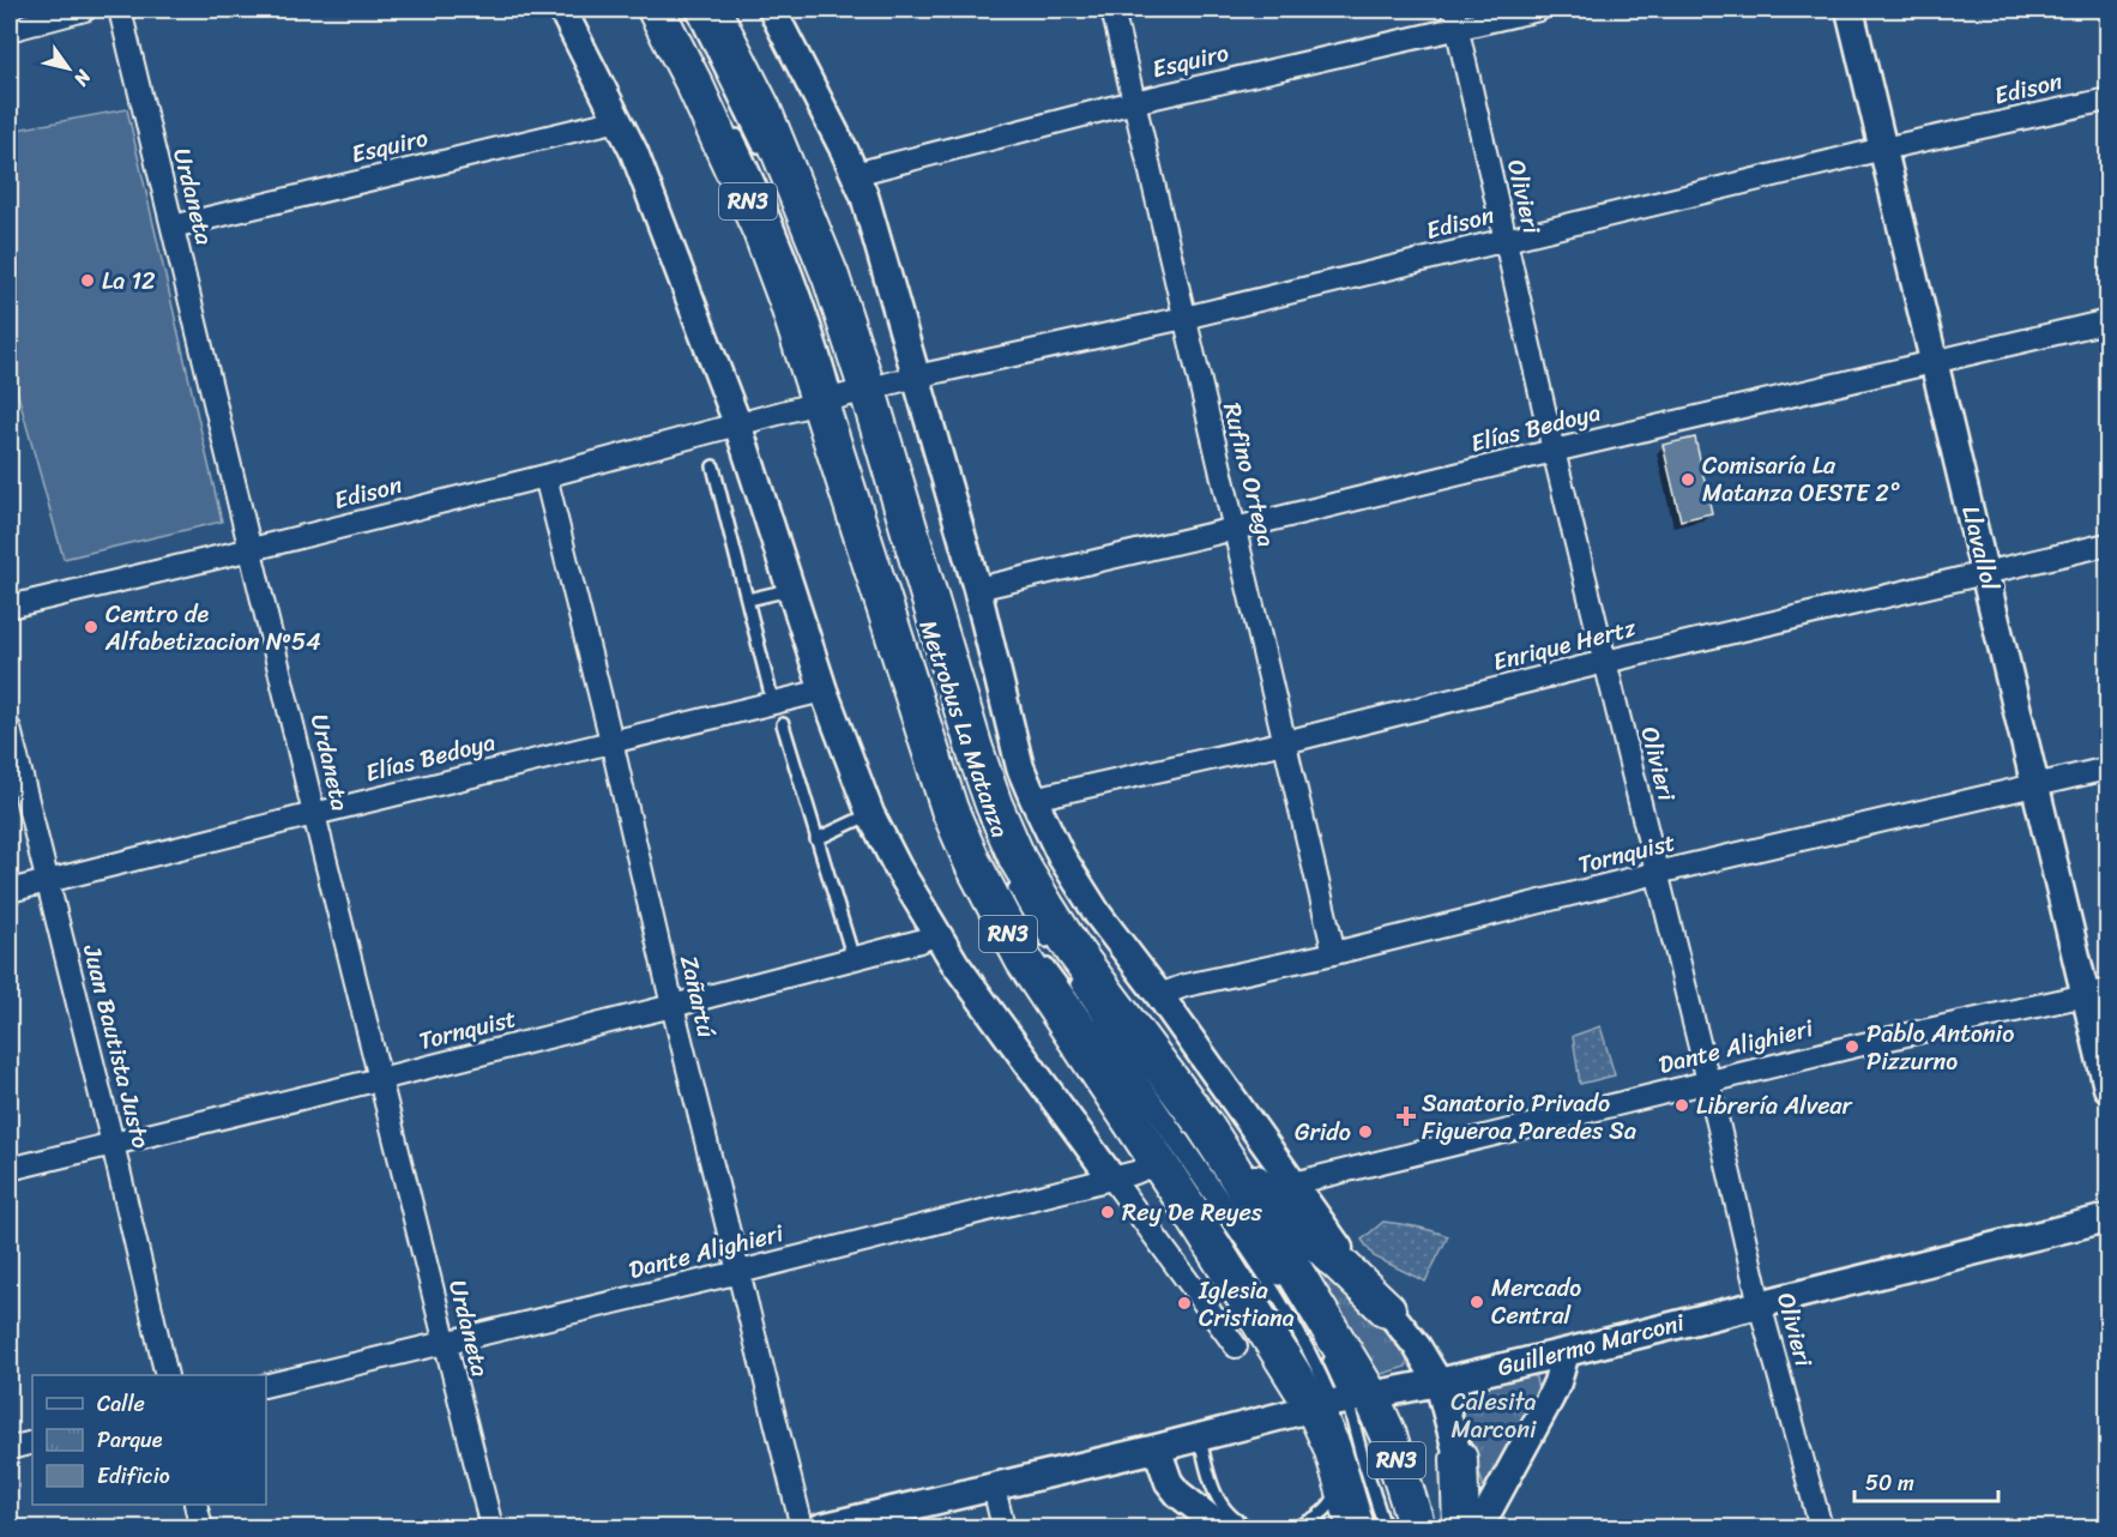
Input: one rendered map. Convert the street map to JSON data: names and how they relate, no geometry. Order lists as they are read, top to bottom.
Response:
{
  "streets": {
    "highway": ["RN3"],
    "street": [
      "Esquiro",
      "Edison",
      "Urdaneta",
      "Olivieri",
      "Elías Bedoya",
      "Rufino Ortega",
      "Llavallol",
      "Enrique Hertz",
      "Tornquist",
      "Zañartú",
      "Juan Bautista Justo",
      "Dante Alighieri",
      "Guillermo Marconi"
    ]
  },
  "crossings": [
    ["Esquiro", "Urdaneta"],
    ["Esquiro", "Olivieri"],
    ["Esquiro", "Rufino Ortega"],
    ["Edison", "Urdaneta"],
    ["Edison", "Olivieri"],
    ["Edison", "RN3"],
    ["Edison", "Rufino Ortega"],
    ["Edison", "Llavallol"],
    ["Edison", "Zañartú"],
    ["Urdaneta", "Elías Bedoya"],
    ["Urdaneta", "Tornquist"],
    ["Urdaneta", "Dante Alighieri"],
    ["Olivieri", "Elías Bedoya"],
    ["Olivieri", "Enrique Hertz"],
    ["Olivieri", "Tornquist"],
    ["Olivieri", "Dante Alighieri"],
    ["Olivieri", "Guillermo Marconi"],
    ["RN3", "Dante Alighieri"],
    ["RN3", "Guillermo Marconi"],
    ["Elías Bedoya", "Rufino Ortega"],
    ["Elías Bedoya", "Llavallol"],
    ["Elías Bedoya", "Zañartú"],
    ["Elías Bedoya", "Juan Bautista Justo"],
    ["Rufino Ortega", "Enrique Hertz"],
    ["Rufino Ortega", "Tornquist"],
    ["Llavallol", "Enrique Hertz"],
    ["Llavallol", "Tornquist"],
    ["Llavallol", "Dante Alighieri"],
    ["Tornquist", "Zañartú"],
    ["Tornquist", "Juan Bautista Justo"],
    ["Zañartú", "Dante Alighieri"]
  ],
  "parks": ["Calesita Marconi"],
  "places": {
    "other": [
      "La 12",
      "Comisaría La Matanza OESTE 2°",
      "Centro de Alfabetizacion Nº54",
      "Pablo Antonio Pizzurno",
      "Librería Alvear",
      "Grido",
      "Rey De Reyes",
      "Mercado Central",
      "Iglesia Cristiana"
    ],
    "health": ["Sanatorio Privado Figueroa Paredes Sa"]
  },
  "legend": ["Calle", "Parque", "Edificio"],
  "scale_bar": "50 m",
  "north": "bottom right"
}
